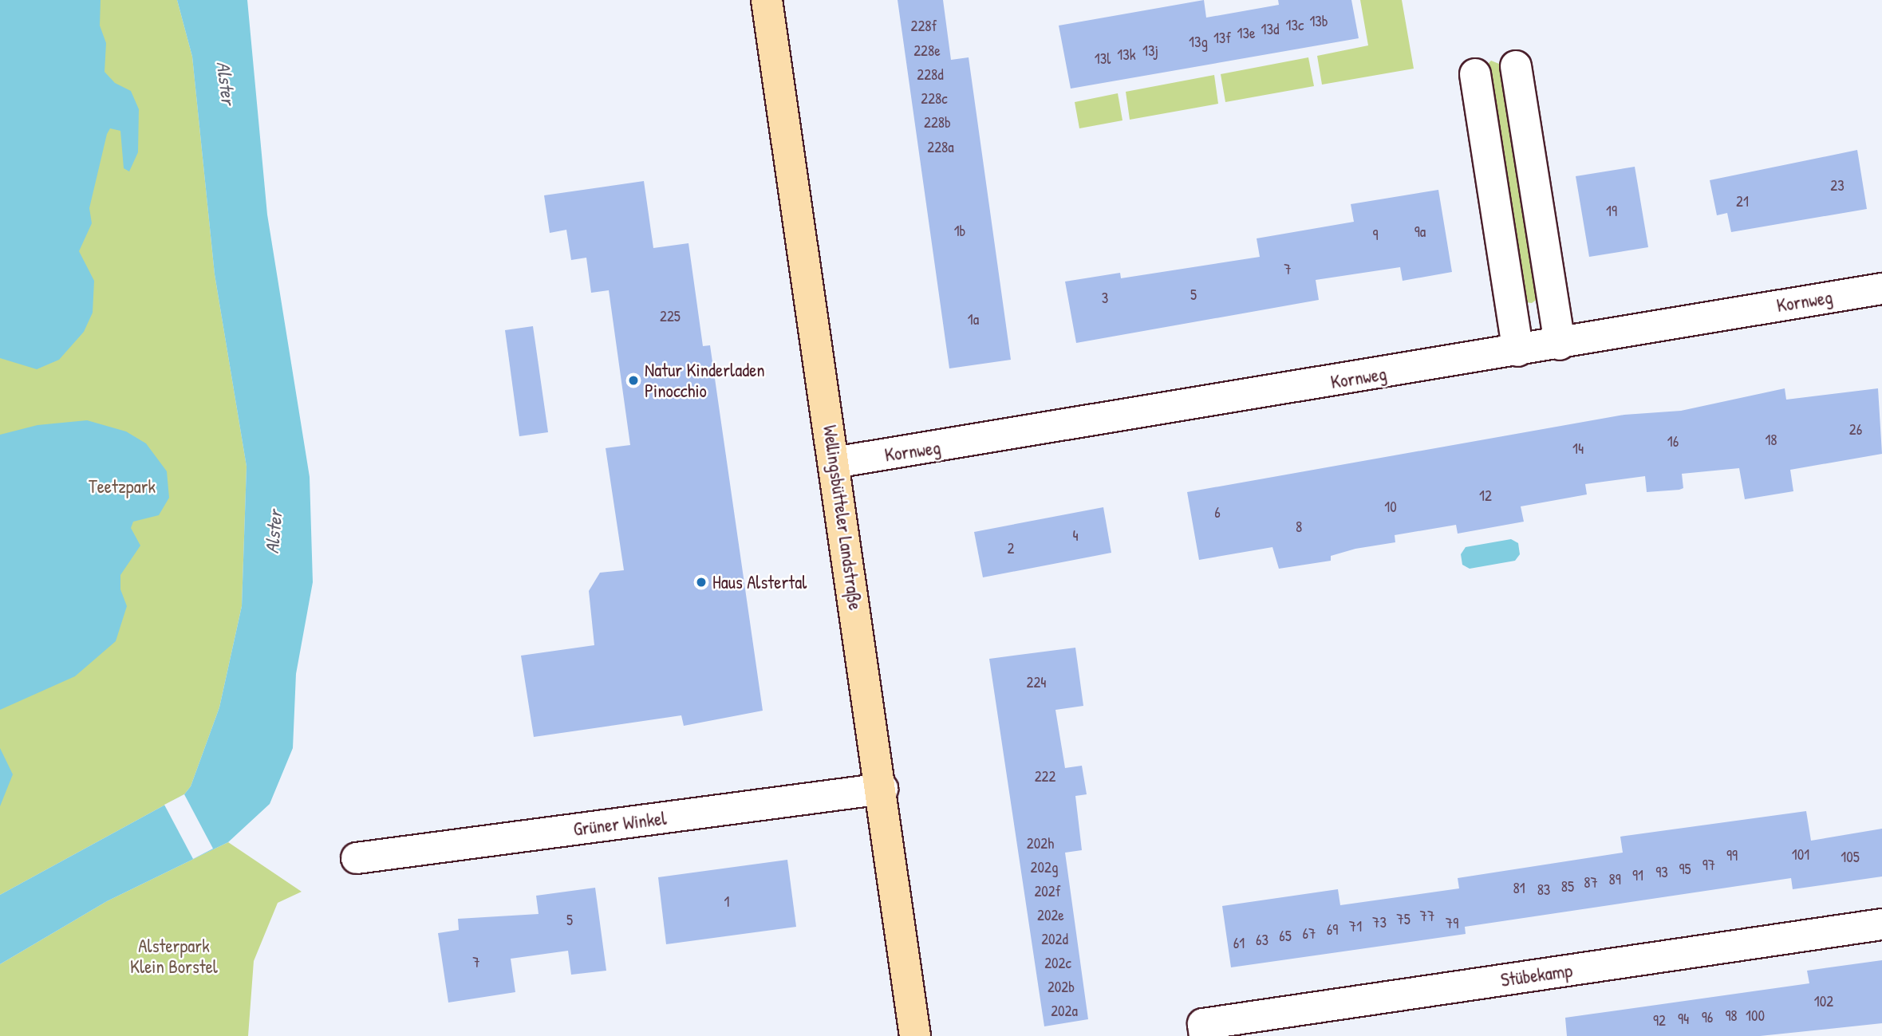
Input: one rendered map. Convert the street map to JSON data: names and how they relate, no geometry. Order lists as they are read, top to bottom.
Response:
{
  "streets": {
    "main road": ["Wellingsbütteler Landstraße"],
    "street": ["Kornweg", "Grüner Winkel", "Stübekamp"]
  },
  "crossings": [
    ["Kornweg", "Wellingsbütteler Landstraße"],
    ["Wellingsbütteler Landstraße", "Grüner Winkel"]
  ],
  "water": ["Alster"],
  "parks": ["Teetzpark", "Alsterpark Klein Borstel"],
  "places": ["Natur Kinderladen Pinocchio", "Haus Alstertal"],
  "house_numbers": [
    "13b",
    "13c",
    "228f",
    "13d",
    "13e",
    "13f",
    "13g",
    "228e",
    "13j",
    "13k",
    "13l",
    "228d",
    "228c",
    "228b",
    "228a",
    "23",
    "21",
    "19",
    "1b",
    "9a",
    "9",
    "7",
    "5",
    "3",
    "225",
    "1a",
    "26",
    "18",
    "16",
    "14",
    "12",
    "10",
    "6",
    "8",
    "4",
    "2",
    "224",
    "222",
    "202h",
    "101",
    "99",
    "105",
    "97",
    "202g",
    "95",
    "93",
    "91",
    "89",
    "87",
    "85",
    "81",
    "83",
    "202f",
    "1",
    "202e",
    "77",
    "75",
    "5",
    "73",
    "79",
    "71",
    "69",
    "67",
    "65",
    "202d",
    "63",
    "61",
    "7",
    "202c",
    "202b",
    "102",
    "202a",
    "98",
    "100",
    "96",
    "94",
    "92"
  ]
}
